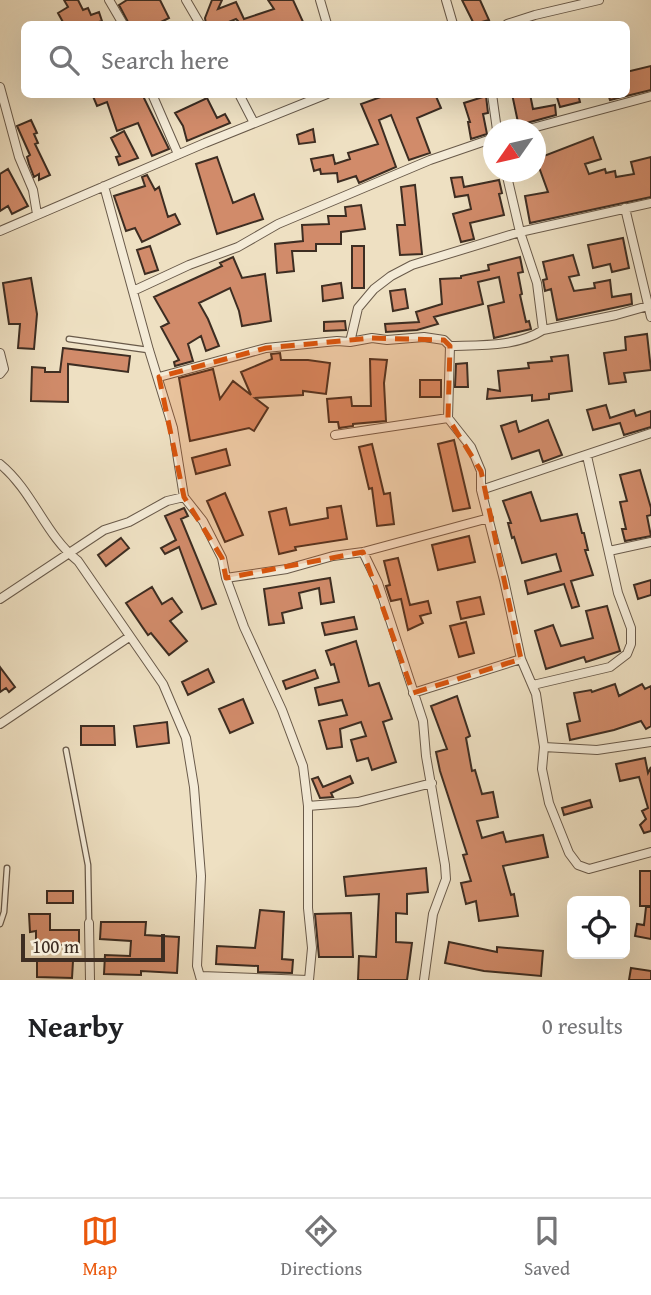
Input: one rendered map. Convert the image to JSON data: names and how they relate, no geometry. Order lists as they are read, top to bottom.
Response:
{
  "scale_bar": "100 m",
  "north": "bottom left",
  "page": {
    "search": "Search here",
    "scale": "100 m",
    "heading": ["Nearby", "0 results"],
    "nav": ["Map", "Directions", "Saved"]
  }
}
